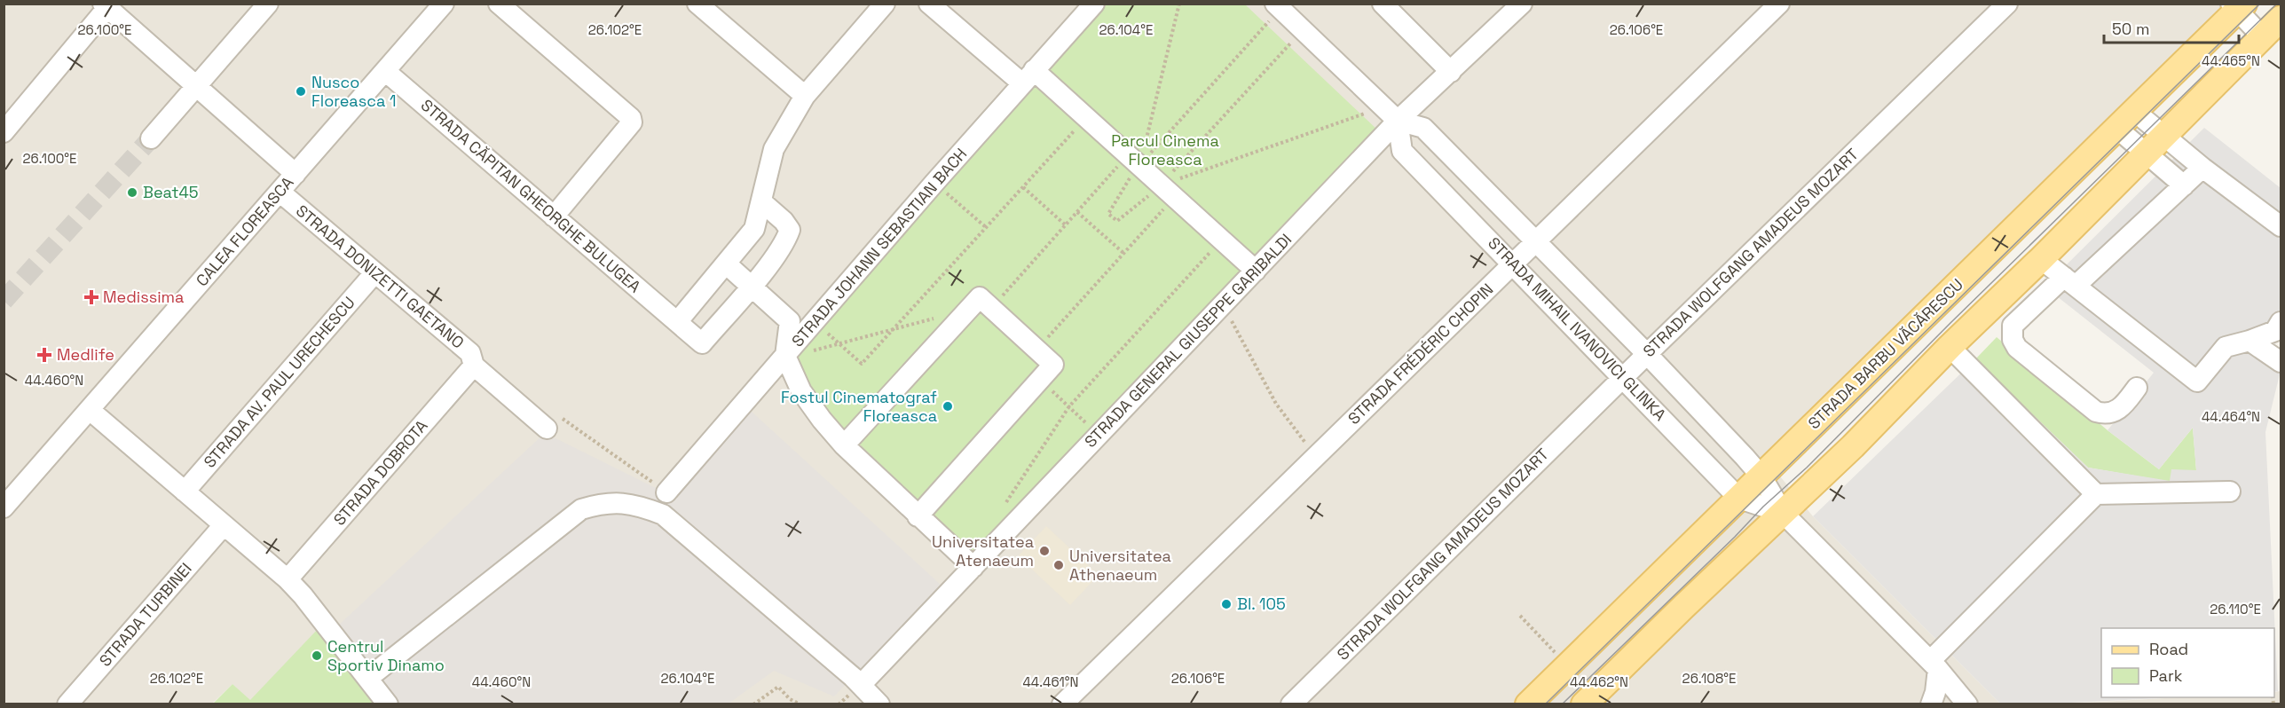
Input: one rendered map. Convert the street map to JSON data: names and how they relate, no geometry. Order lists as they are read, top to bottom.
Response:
{
  "streets": {
    "main road": ["STRADA BARBU VĂCĂRESCU"],
    "street": [
      "STRADA CĂPITAN GHEORGHE BULUGEA",
      "CALEA FLOREASCA",
      "STRADA JOHANN SEBASTIAN BACH",
      "STRADA WOLFGANG AMADEUS MOZART",
      "STRADA DONIZETTI GAETANO",
      "STRADA MIHAIL IVANOVICI GLINKA",
      "STRADA GENERAL GIUSEPPE GARIBALDI",
      "STRADA FRÉDÉRIC CHOPIN",
      "STRADA AV. PAUL URECHESCU",
      "STRADA DOBROTA",
      "STRADA TURBINEI"
    ]
  },
  "crossings": [
    ["STRADA CĂPITAN GHEORGHE BULUGEA", "CALEA FLOREASCA"],
    ["CALEA FLOREASCA", "STRADA DONIZETTI GAETANO"],
    ["STRADA WOLFGANG AMADEUS MOZART", "STRADA MIHAIL IVANOVICI GLINKA"],
    ["STRADA DONIZETTI GAETANO", "STRADA AV. PAUL URECHESCU"],
    ["STRADA DONIZETTI GAETANO", "STRADA DOBROTA"],
    ["STRADA MIHAIL IVANOVICI GLINKA", "STRADA GENERAL GIUSEPPE GARIBALDI"],
    ["STRADA MIHAIL IVANOVICI GLINKA", "STRADA FRÉDÉRIC CHOPIN"],
    ["STRADA MIHAIL IVANOVICI GLINKA", "STRADA BARBU VĂCĂRESCU"]
  ],
  "parks": ["Parcul Cinema Floreasca"],
  "places": {
    "other": [
      "Nusco Floreasca 1",
      "Beat45",
      "Fostul Cinematograf Floreasca",
      "Universitatea Atenaeum",
      "Universitatea Athenaeum",
      "Bl. 105",
      "Centrul Sportiv Dinamo"
    ],
    "health": ["Medissima", "Medlife"]
  },
  "legend": ["Road", "Park"],
  "scale_bar": "50 m",
  "coordinates": [
    "26.100°E",
    "26.106°E",
    "26.102°E",
    "26.104°E",
    "44.465°N",
    "44.460°N",
    "44.464°N",
    "26.110°E",
    "26.108°E",
    "44.461°N",
    "44.462°N"
  ]
}
